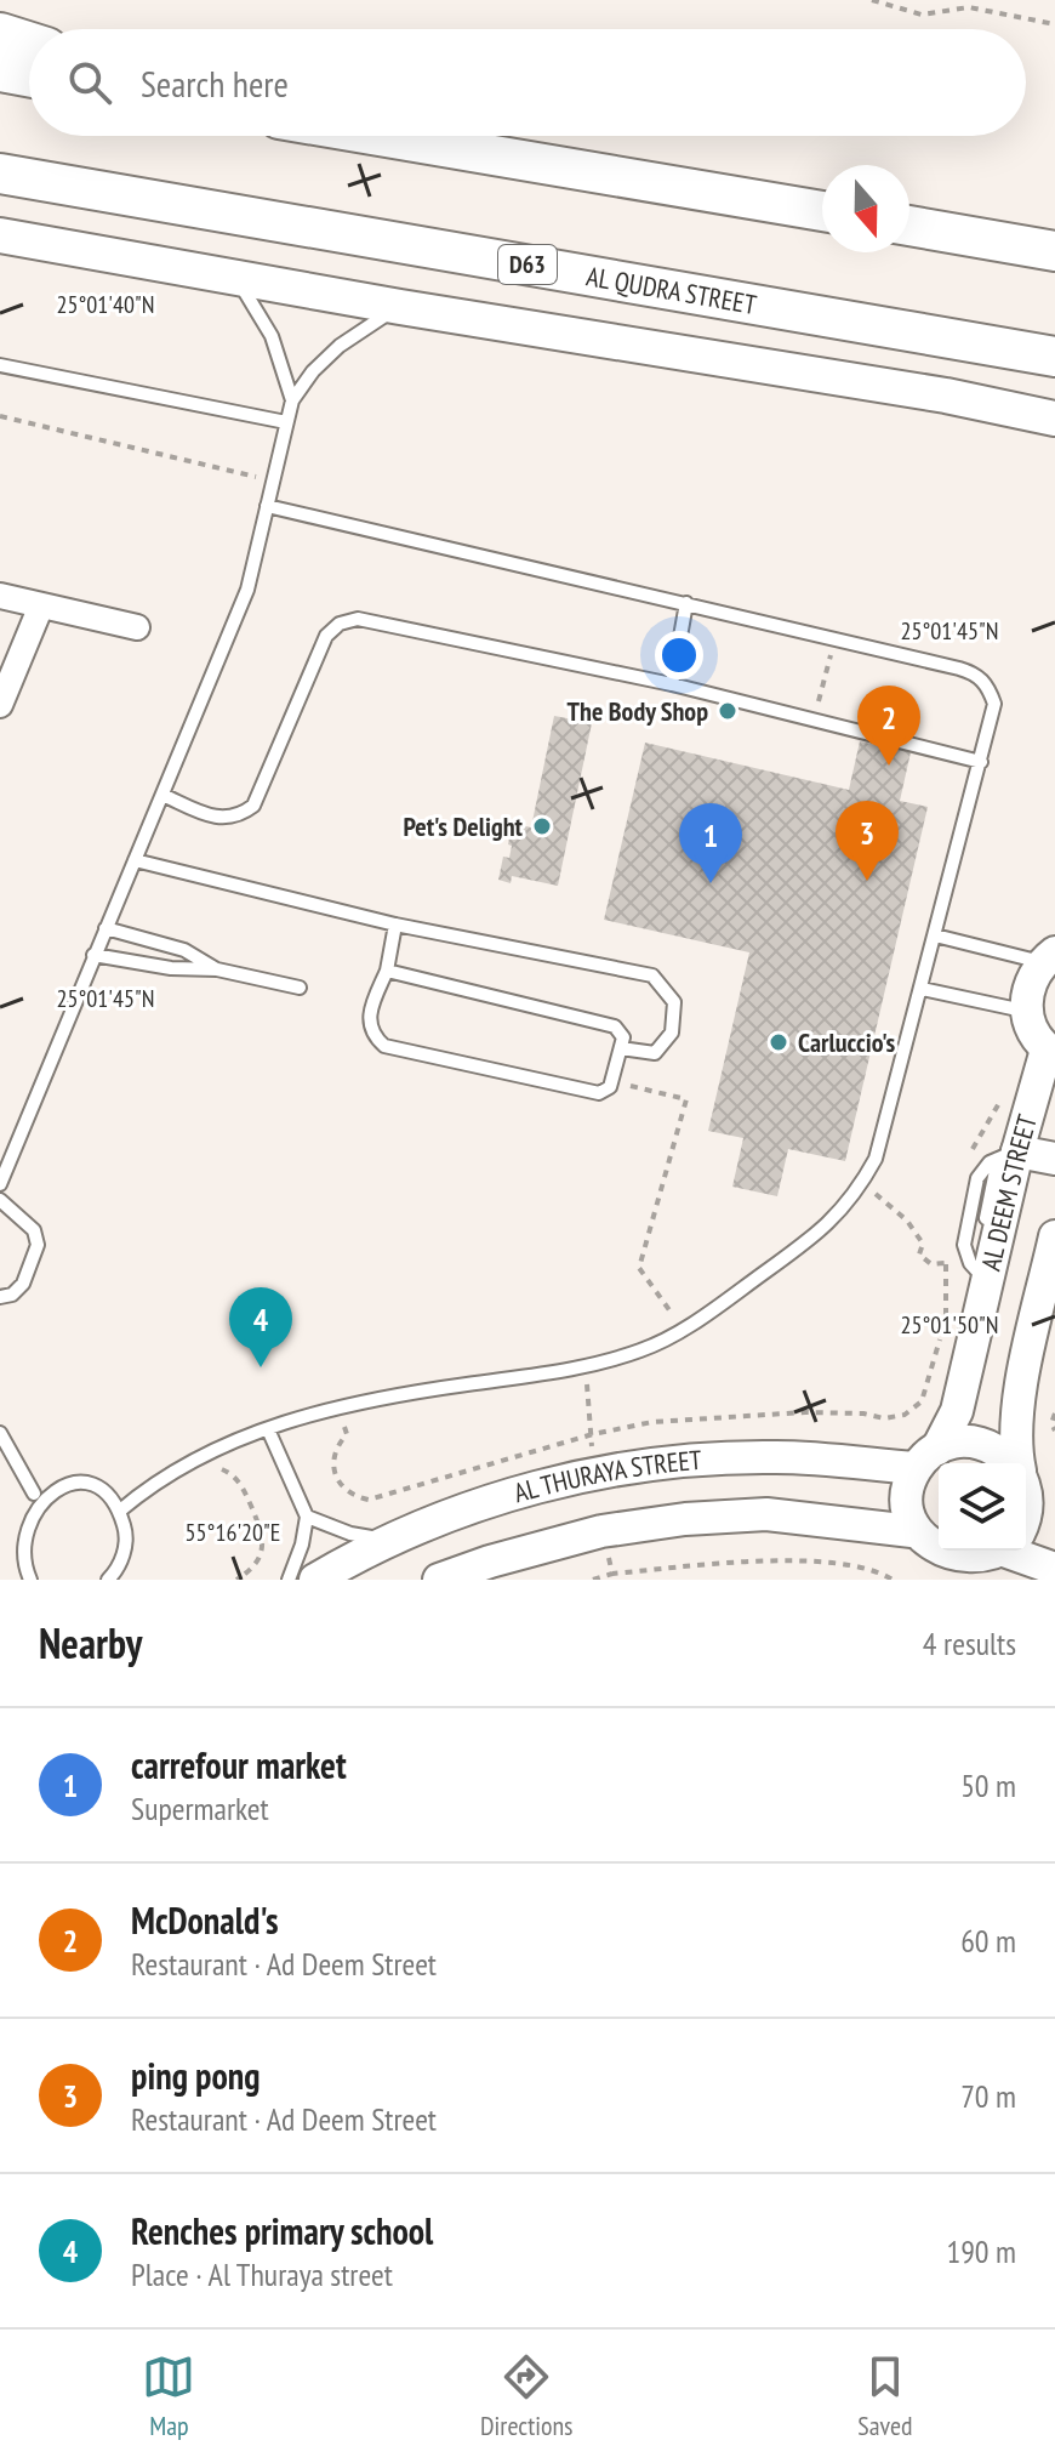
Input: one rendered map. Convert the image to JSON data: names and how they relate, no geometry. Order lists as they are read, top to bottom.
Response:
{
  "streets": {
    "main road": ["D63", "AL QUDRA STREET"],
    "street": ["AL DEEM STREET", "AL THURAYA STREET"]
  },
  "crossings": [
    ["AL DEEM STREET", "AL THURAYA STREET"]
  ],
  "places": ["The Body Shop", "Pet's Delight", "Carluccio's"],
  "north": "bottom",
  "page": {
    "search": "Search here",
    "pins": [
      "2",
      "3",
      "1",
      "4"
    ],
    "heading": ["Nearby", "4 results"],
    "list": [
      {
        "mark": "1",
        "name": "carrefour market",
        "note": "Supermarket",
        "value": "50 m"
      },
      {
        "mark": "2",
        "name": "McDonald's",
        "note": "Restaurant · Ad Deem Street",
        "value": "60 m"
      },
      {
        "mark": "3",
        "name": "ping pong",
        "note": "Restaurant · Ad Deem Street",
        "value": "70 m"
      },
      {
        "mark": "4",
        "name": "Renches primary school",
        "note": "Place · Al Thuraya street",
        "value": "190 m"
      }
    ],
    "nav": ["Map", "Directions", "Saved"]
  },
  "coordinates": [
    "25°01'40\"N",
    "25°01'45\"N",
    "25°01'50\"N",
    "55°16'20\"E"
  ]
}
